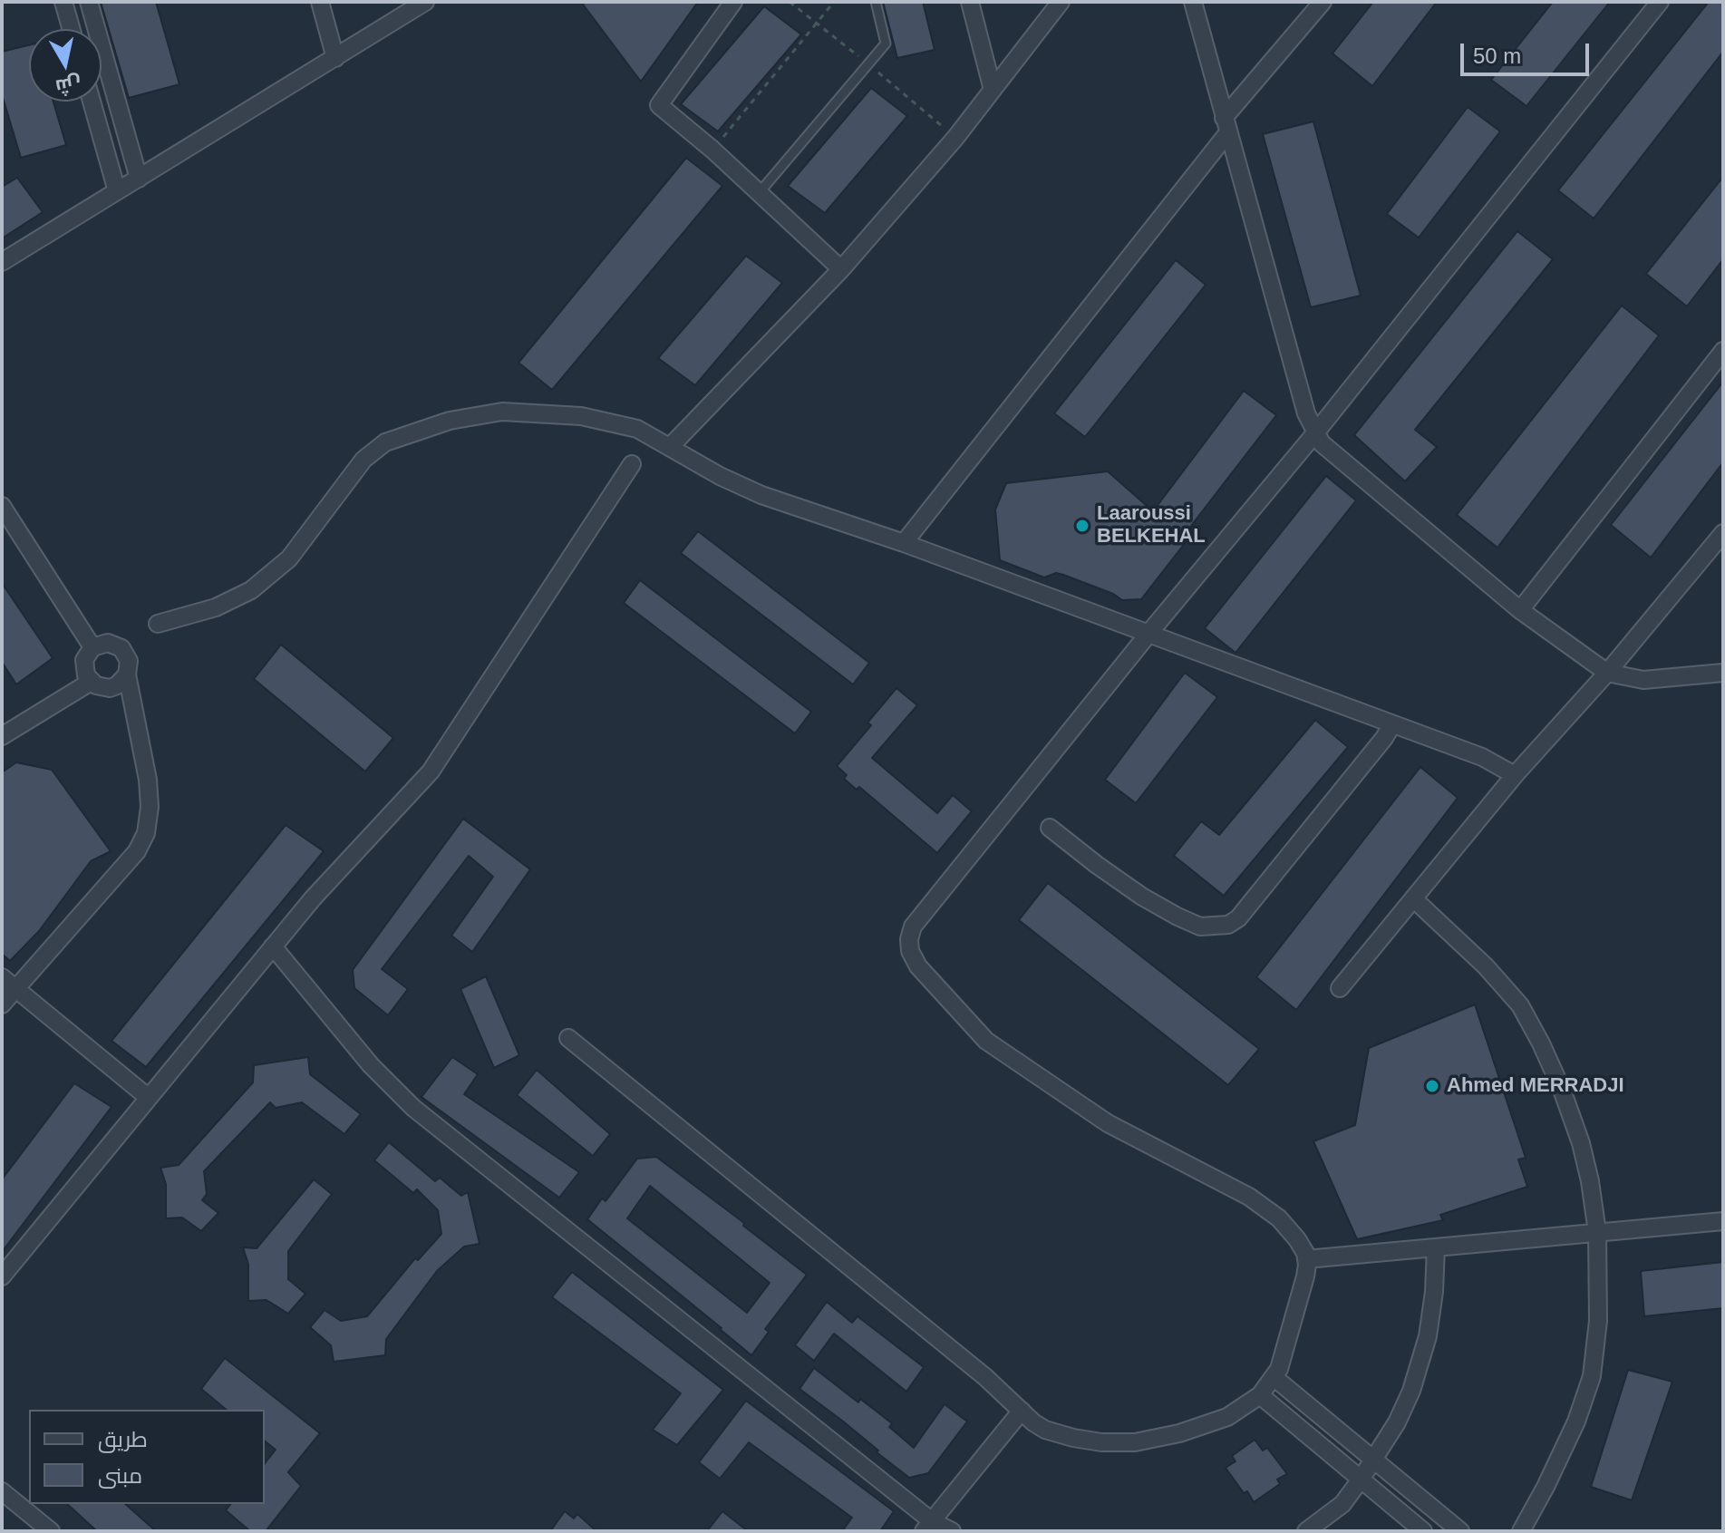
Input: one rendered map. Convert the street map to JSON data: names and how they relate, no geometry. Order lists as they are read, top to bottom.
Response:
{
  "places": ["Laaroussi BELKEHAL", "Ahmed MERRADJI"],
  "legend": ["طريق", "مبنى"],
  "scale_bar": "50 m",
  "north": "bottom"
}
